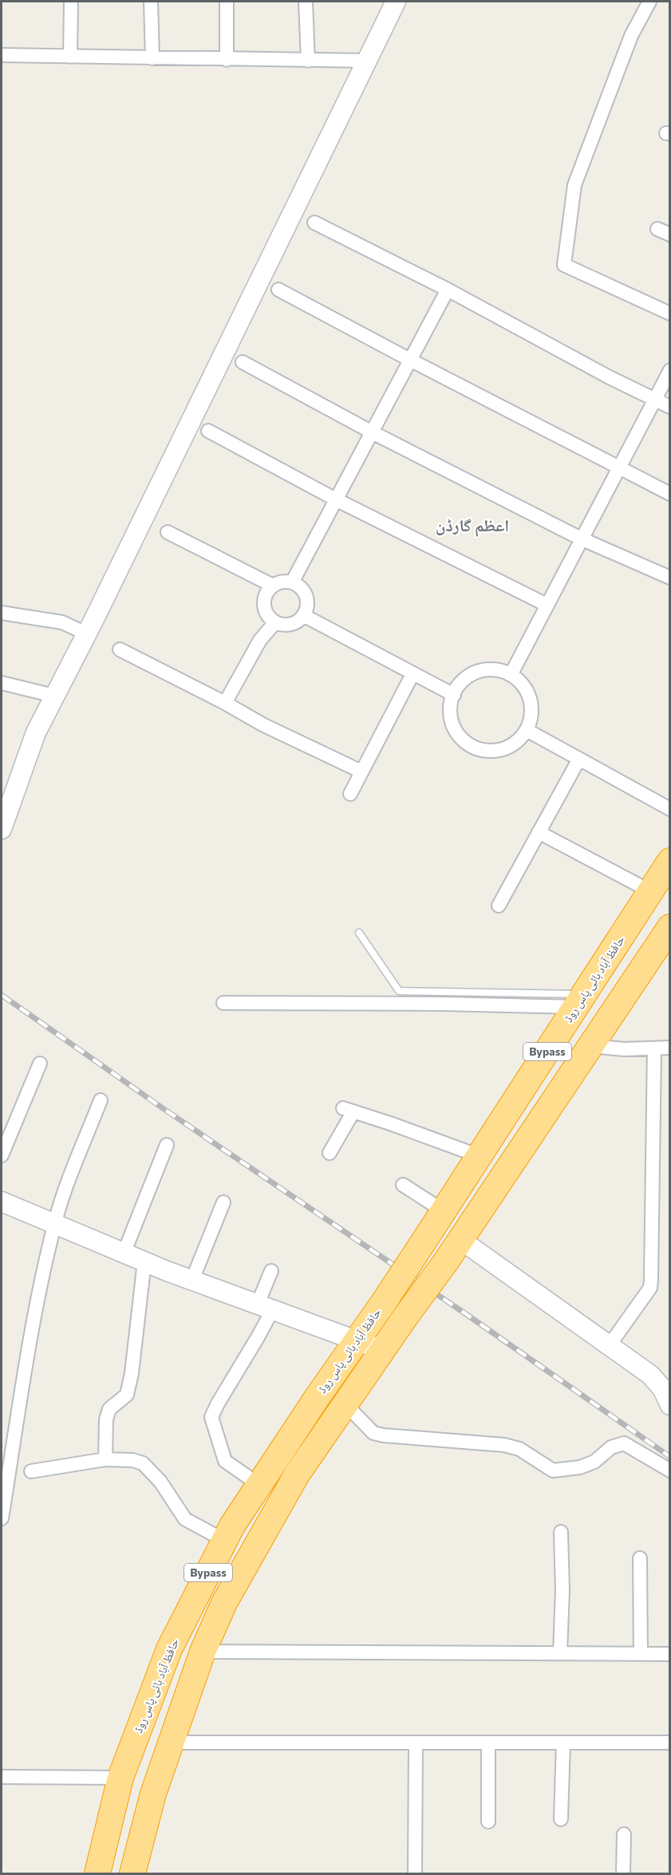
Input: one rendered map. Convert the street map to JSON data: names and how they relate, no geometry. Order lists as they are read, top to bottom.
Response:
{
  "streets": {
    "highway": ["حافظ آباد بائی پاس روڈ", "Bypass"]
  },
  "districts": ["اعظم گارڈن"]
}
